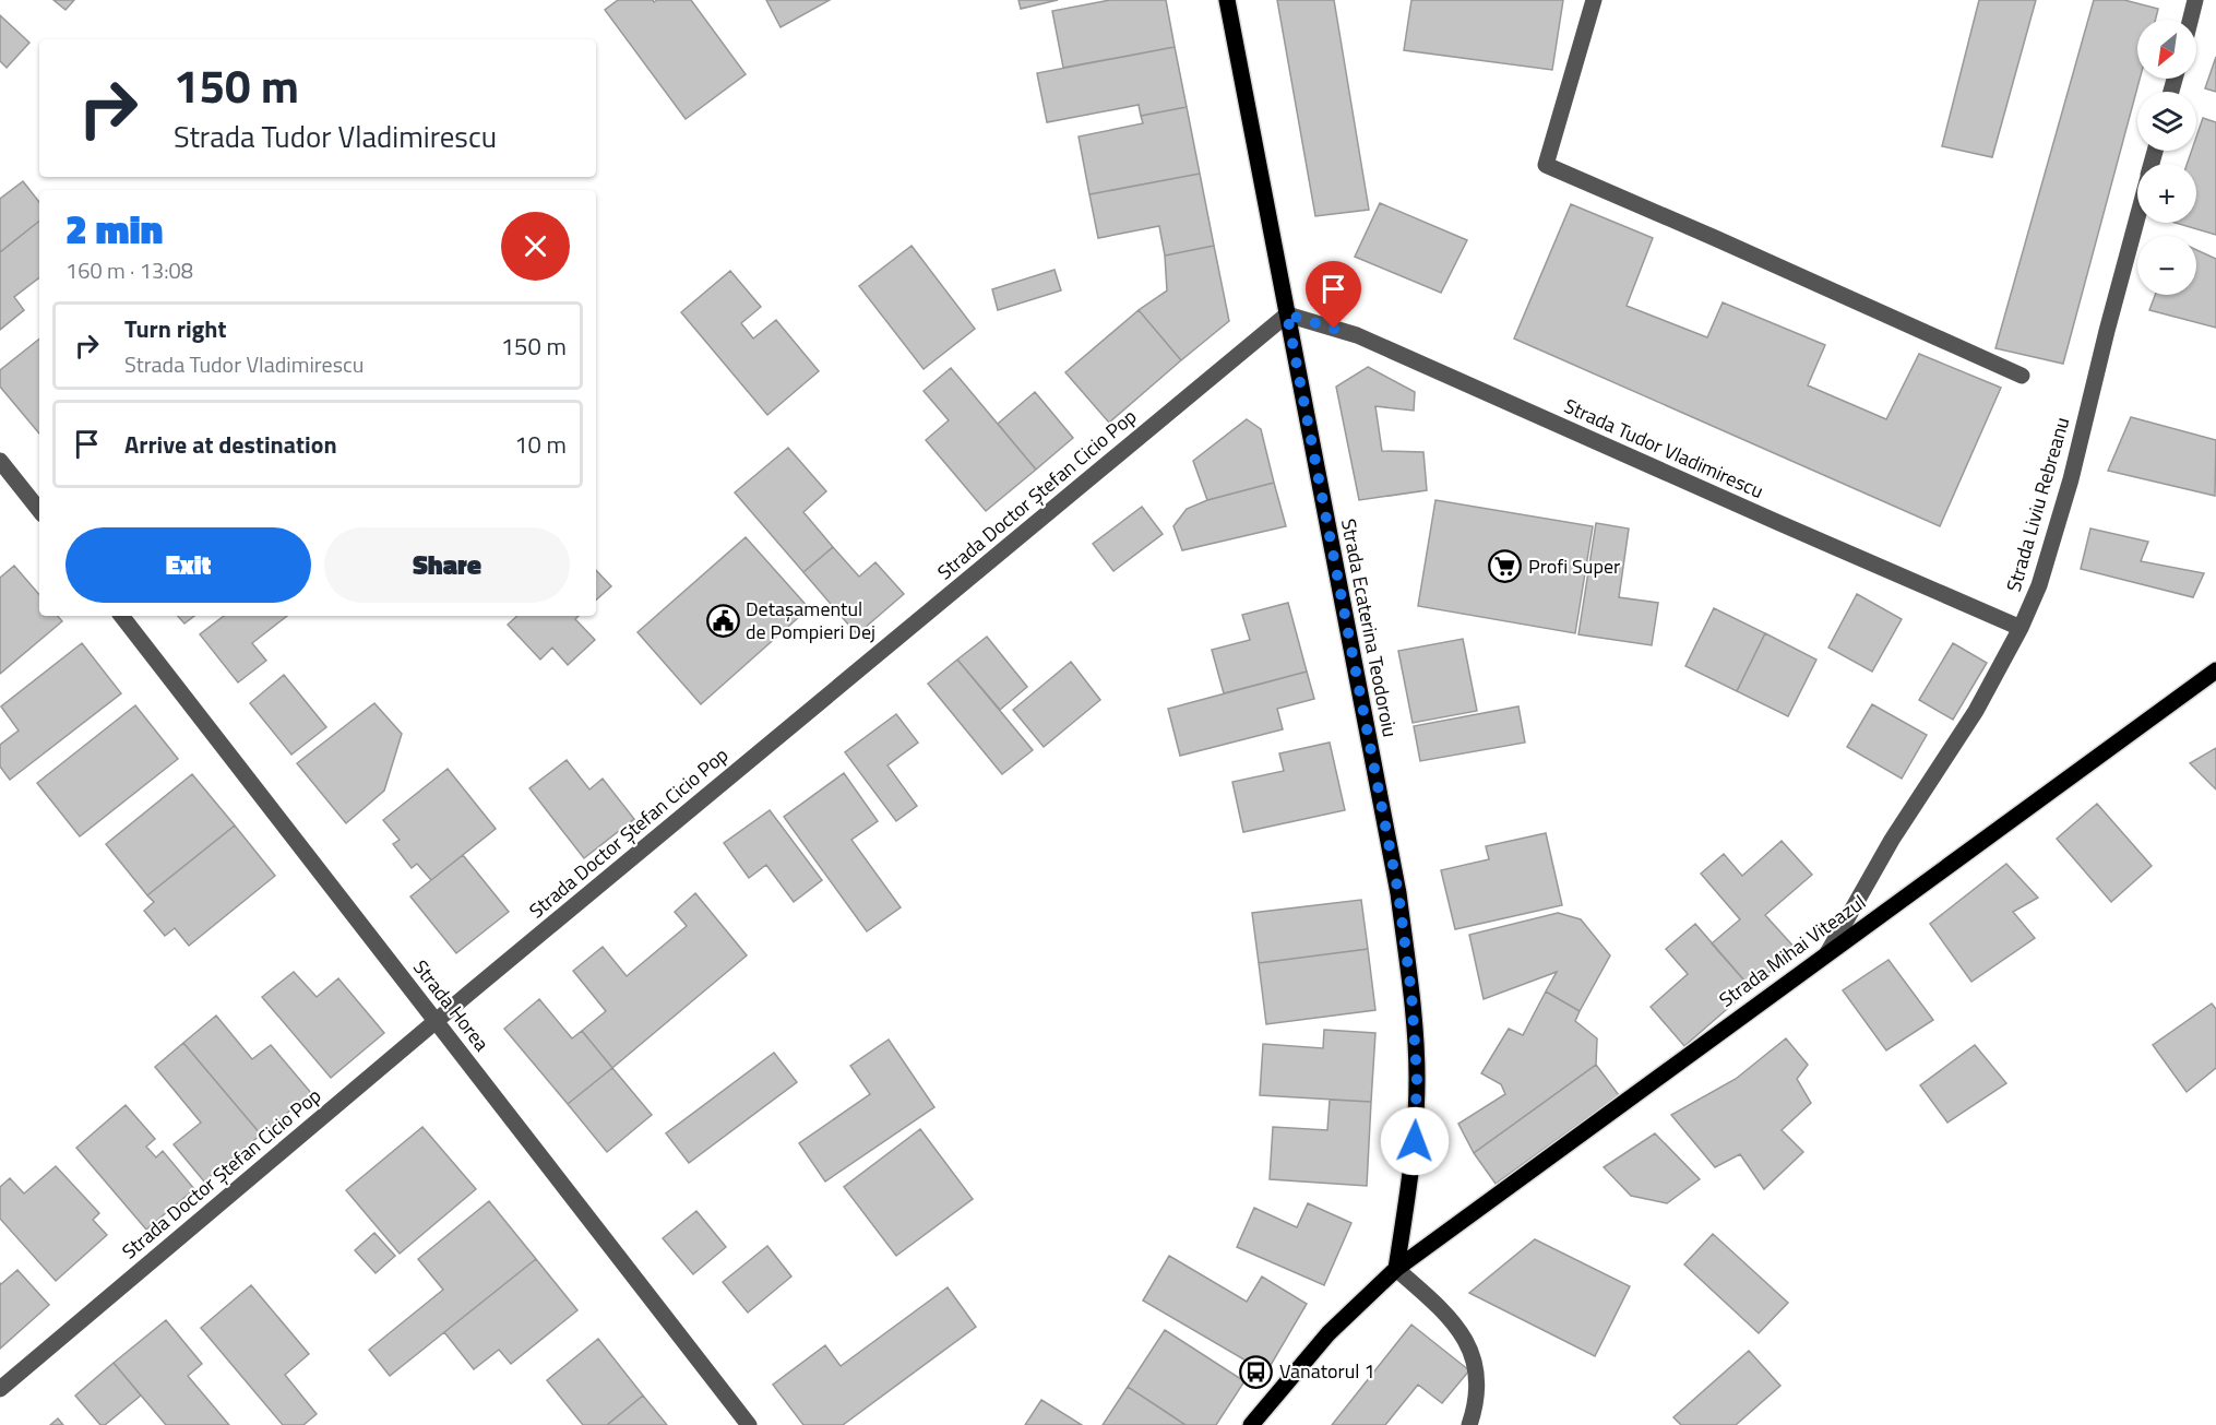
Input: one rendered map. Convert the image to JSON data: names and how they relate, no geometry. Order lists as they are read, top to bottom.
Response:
{
  "streets": {
    "main road": ["Strada Ecaterina Teodoroiu", "Strada Mihai Viteazul"],
    "street": [
      "Strada Tudor Vladimirescu",
      "Strada Doctor Ștefan Cicio Pop",
      "Strada Liviu Rebreanu",
      "Strada Horea"
    ]
  },
  "crossings": [
    ["Strada Tudor Vladimirescu", "Strada Doctor Ștefan Cicio Pop"],
    ["Strada Tudor Vladimirescu", "Strada Liviu Rebreanu"],
    ["Strada Tudor Vladimirescu", "Strada Ecaterina Teodoroiu"],
    ["Strada Doctor Ștefan Cicio Pop", "Strada Ecaterina Teodoroiu"],
    ["Strada Doctor Ștefan Cicio Pop", "Strada Horea"],
    ["Strada Liviu Rebreanu", "Strada Mihai Viteazul"],
    ["Strada Ecaterina Teodoroiu", "Strada Mihai Viteazul"]
  ],
  "places": {
    "supermarket": ["Profi Super"],
    "public building": ["Detașamentul de Pompieri Dej"],
    "bus stop": ["Vanatorul 1"]
  },
  "north": "bottom left",
  "page": {
    "map_buttons": ["+", "−"],
    "turn": ["150 m", "Strada Tudor Vladimirescu"],
    "heading": ["2 min", "160 m · 13:08"],
    "list": [
      {
        "name": "Turn right",
        "note": "Strada Tudor Vladimirescu",
        "value": "150 m"
      },
      {
        "name": "Arrive at destination",
        "value": "10 m"
      }
    ],
    "buttons": ["Exit", "Share"]
  }
}
